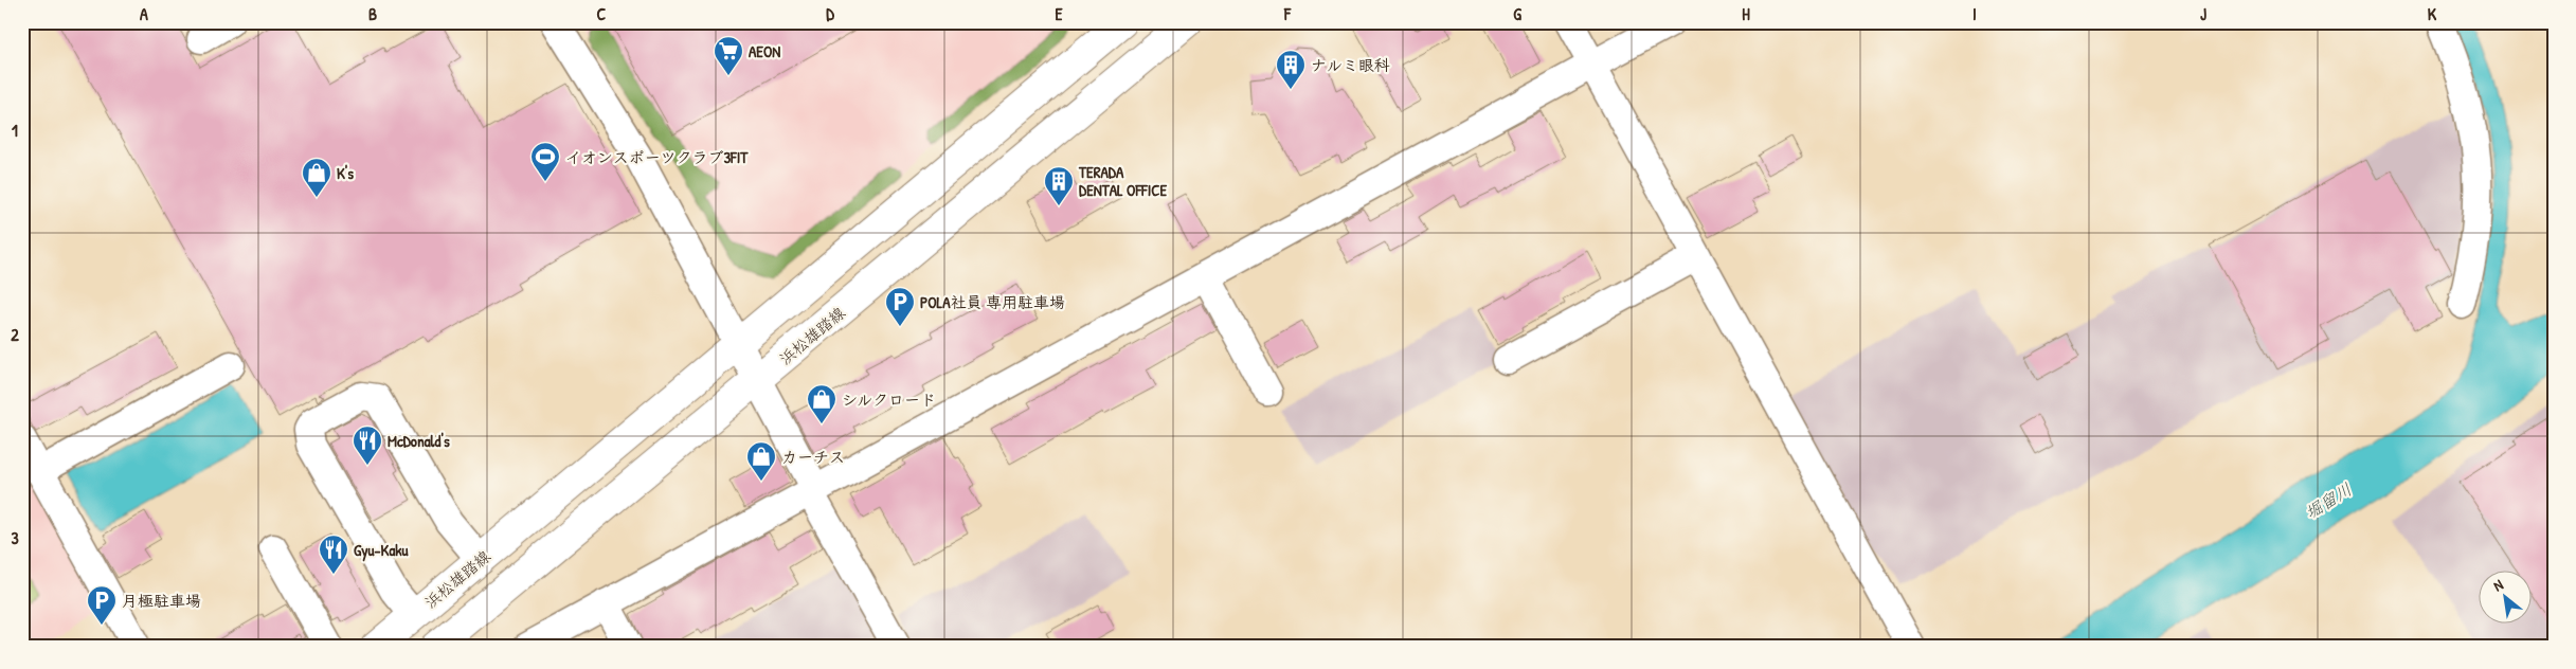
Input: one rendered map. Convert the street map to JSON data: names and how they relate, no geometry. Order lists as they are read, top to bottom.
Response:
{
  "streets": {
    "main road": ["浜松雄踏線"]
  },
  "water": ["堀留川"],
  "places": {
    "supermarket": ["AEON"],
    "building": ["ナルミ眼科", "TERADA DENTAL OFFICE"],
    "sports": ["イオンスポーツクラブ3FIT"],
    "shop": ["K's", "シルクロード", "カーチス"],
    "parking": ["POLA社員 専用駐車場", "月極駐車場"],
    "restaurant": ["McDonald's", "Gyu-Kaku"]
  },
  "north": "top left",
  "grid": {
    "columns": [
      "A",
      "B",
      "C",
      "D",
      "E",
      "F",
      "G",
      "H",
      "I",
      "J",
      "K"
    ],
    "rows": ["1", "2", "3"]
  }
}
